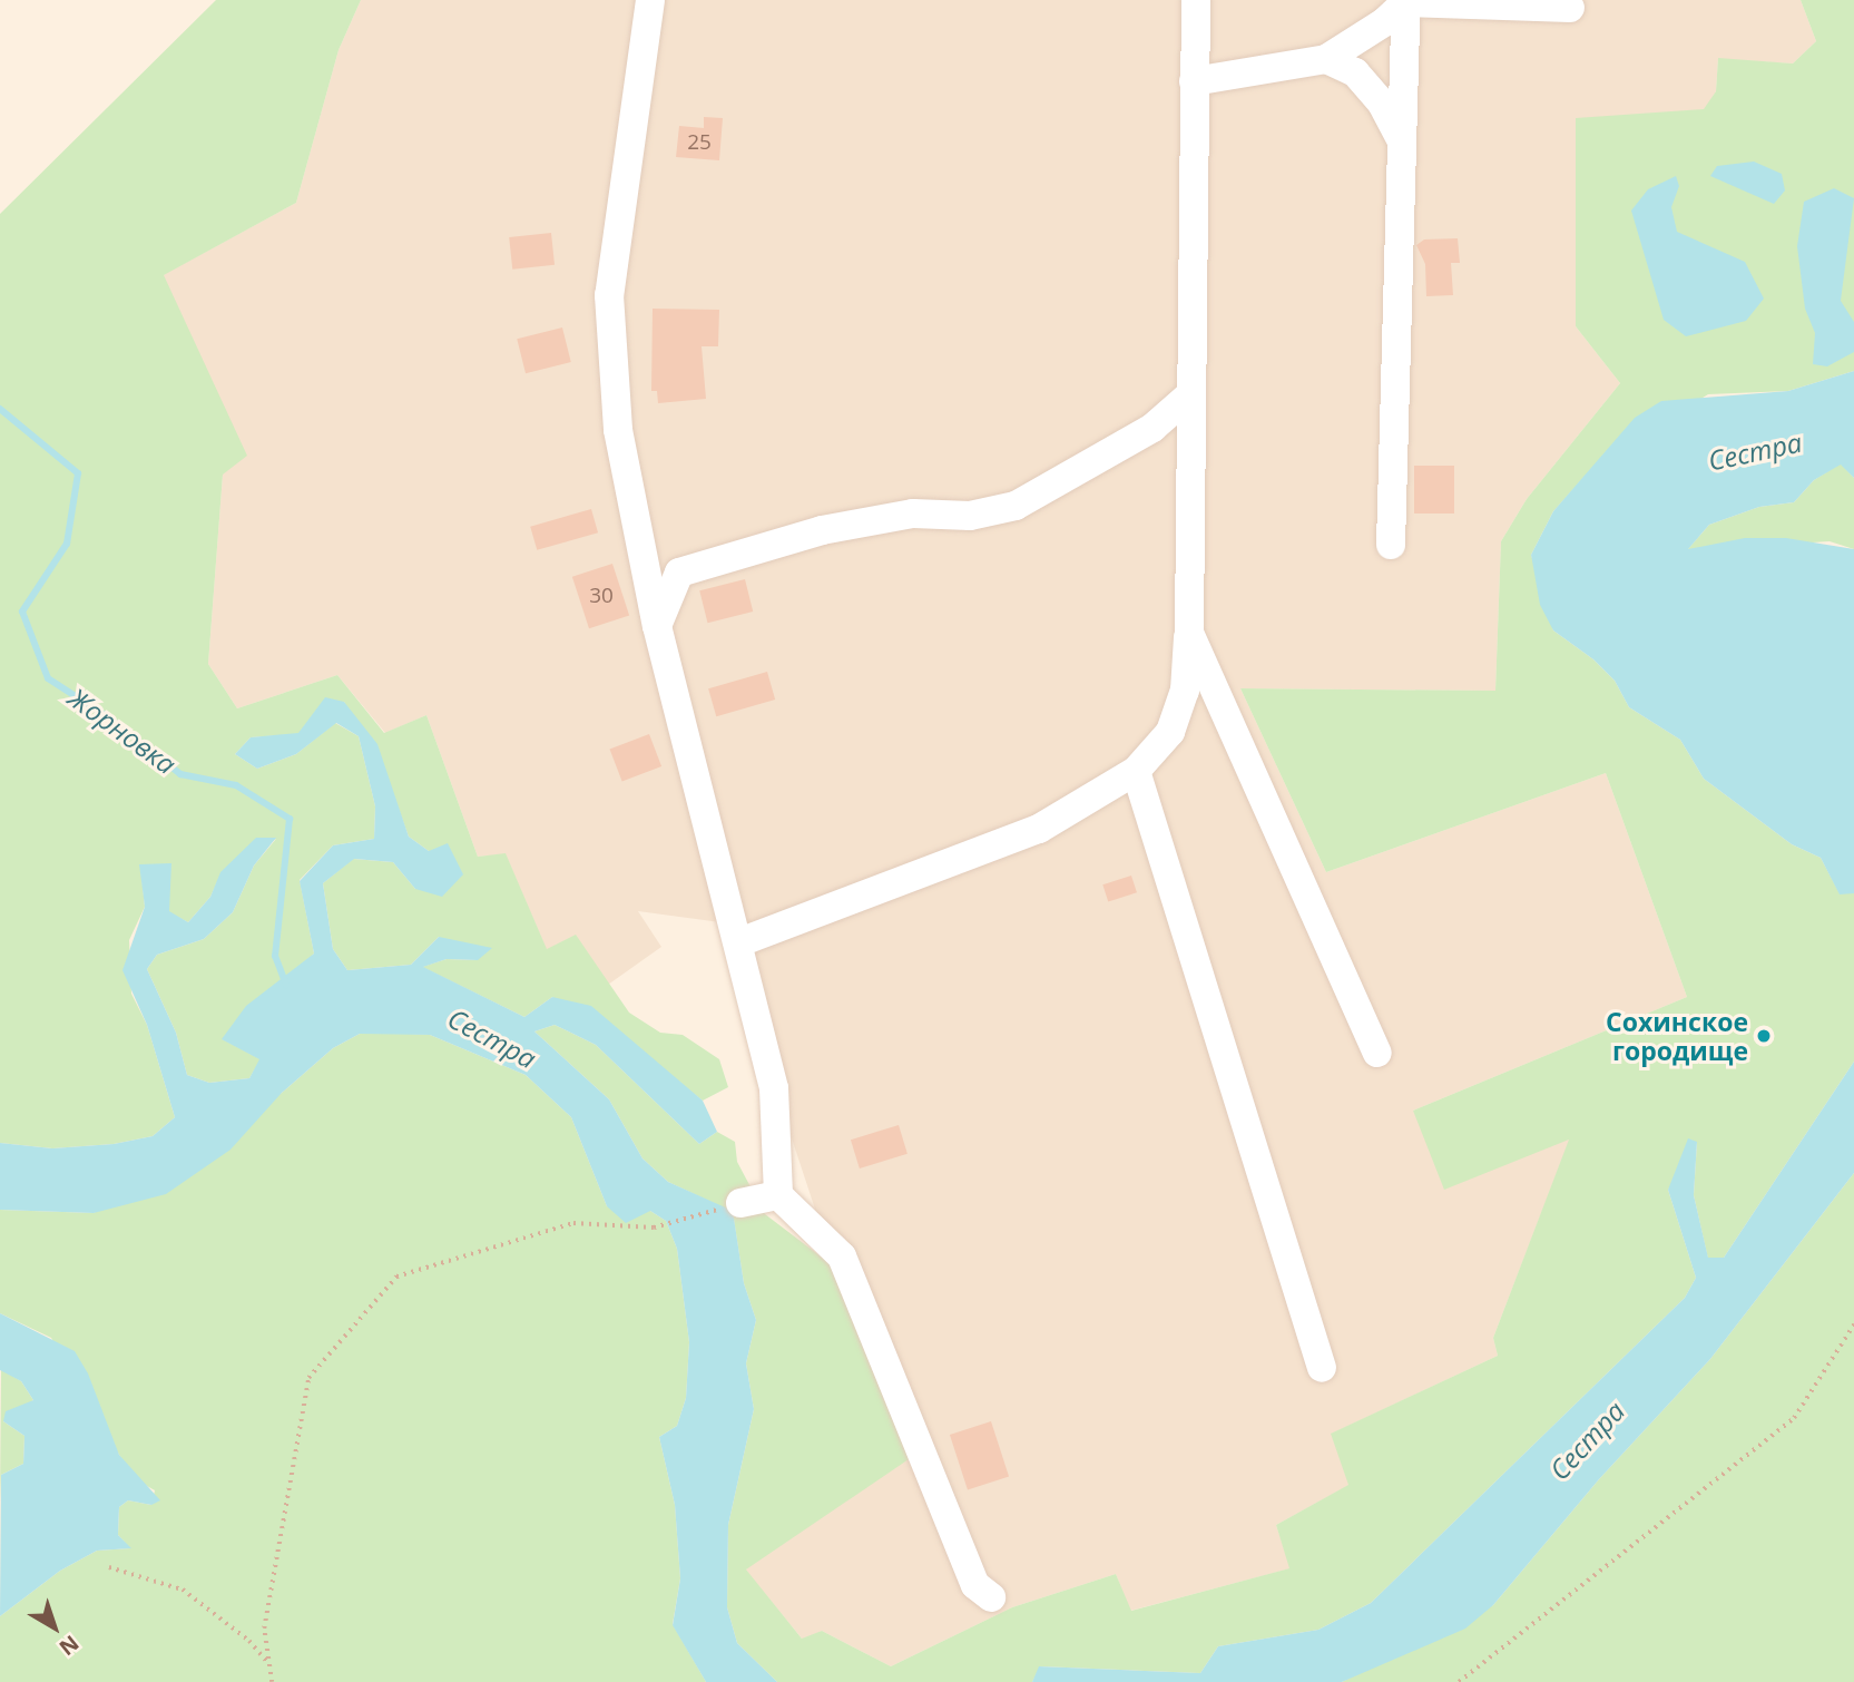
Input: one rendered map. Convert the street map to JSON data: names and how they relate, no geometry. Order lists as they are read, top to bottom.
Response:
{
  "water": ["Сестра", "Жорновка"],
  "places": ["Сохинское городище"],
  "house_numbers": ["25", "30"],
  "north": "bottom right"
}
